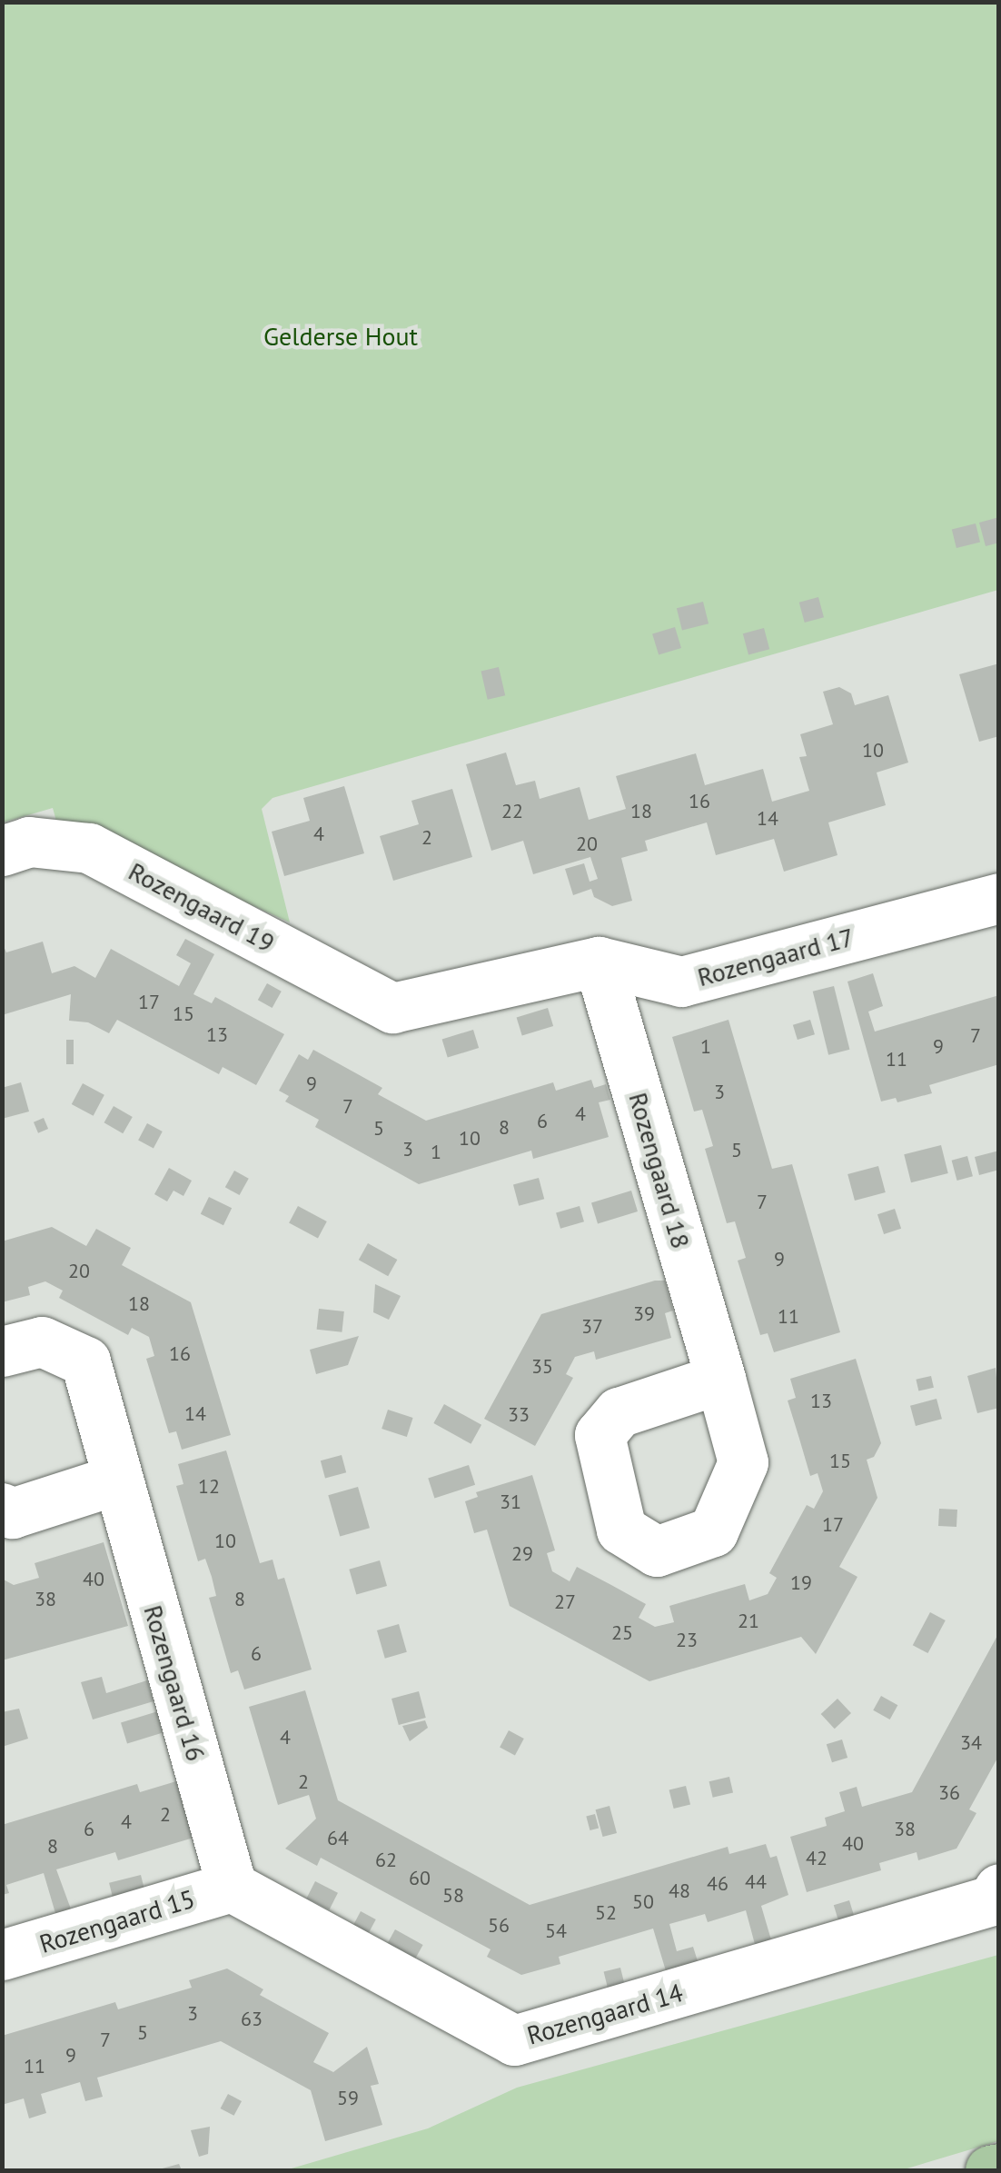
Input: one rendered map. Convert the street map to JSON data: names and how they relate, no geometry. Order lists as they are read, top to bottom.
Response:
{
  "streets": {
    "street": [
      "Rozengaard 19",
      "Rozengaard 17",
      "Rozengaard 18",
      "Rozengaard 16",
      "Rozengaard 15",
      "Rozengaard 14"
    ]
  },
  "crossings": [
    ["Rozengaard 19", "Rozengaard 17"],
    ["Rozengaard 17", "Rozengaard 18"],
    ["Rozengaard 16", "Rozengaard 15"],
    ["Rozengaard 16", "Rozengaard 14"],
    ["Rozengaard 15", "Rozengaard 14"]
  ],
  "parks": ["Gelderse Hout"],
  "house_numbers": [
    "10",
    "16",
    "22",
    "18",
    "14",
    "4",
    "2",
    "20",
    "17",
    "15",
    "13",
    "7",
    "1",
    "9",
    "11",
    "9",
    "3",
    "7",
    "4",
    "6",
    "8",
    "5",
    "10",
    "3",
    "5",
    "1",
    "7",
    "9",
    "20",
    "18",
    "39",
    "11",
    "37",
    "16",
    "35",
    "13",
    "14",
    "33",
    "15",
    "12",
    "31",
    "17",
    "10",
    "29",
    "40",
    "19",
    "38",
    "8",
    "27",
    "21",
    "25",
    "23",
    "6",
    "4",
    "34",
    "2",
    "36",
    "2",
    "4",
    "6",
    "38",
    "64",
    "40",
    "8",
    "42",
    "62",
    "60",
    "44",
    "46",
    "48",
    "58",
    "50",
    "52",
    "56",
    "54",
    "3",
    "63",
    "5",
    "7",
    "9",
    "11",
    "59"
  ]
}
